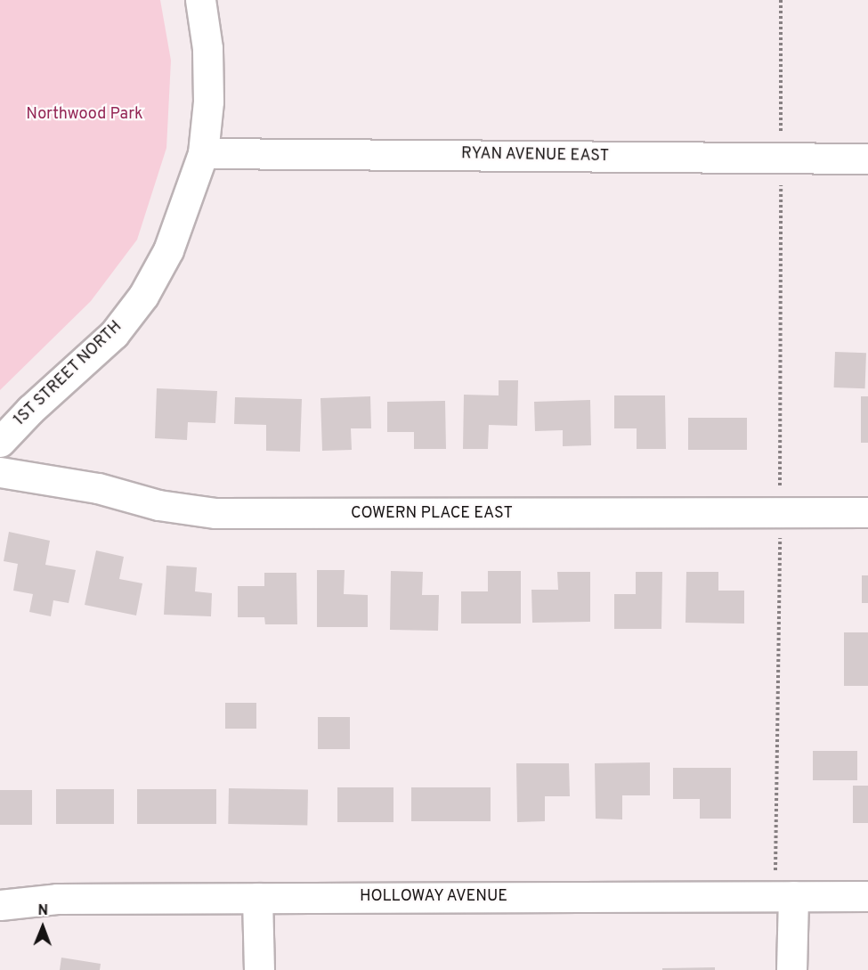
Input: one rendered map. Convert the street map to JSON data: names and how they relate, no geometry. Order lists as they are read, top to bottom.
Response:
{
  "streets": {
    "street": [
      "RYAN AVENUE EAST",
      "1ST STREET NORTH",
      "COWERN PLACE EAST",
      "HOLLOWAY AVENUE"
    ]
  },
  "crossings": [
    ["RYAN AVENUE EAST", "1ST STREET NORTH"]
  ],
  "parks": ["Northwood Park"],
  "north": "top"
}
